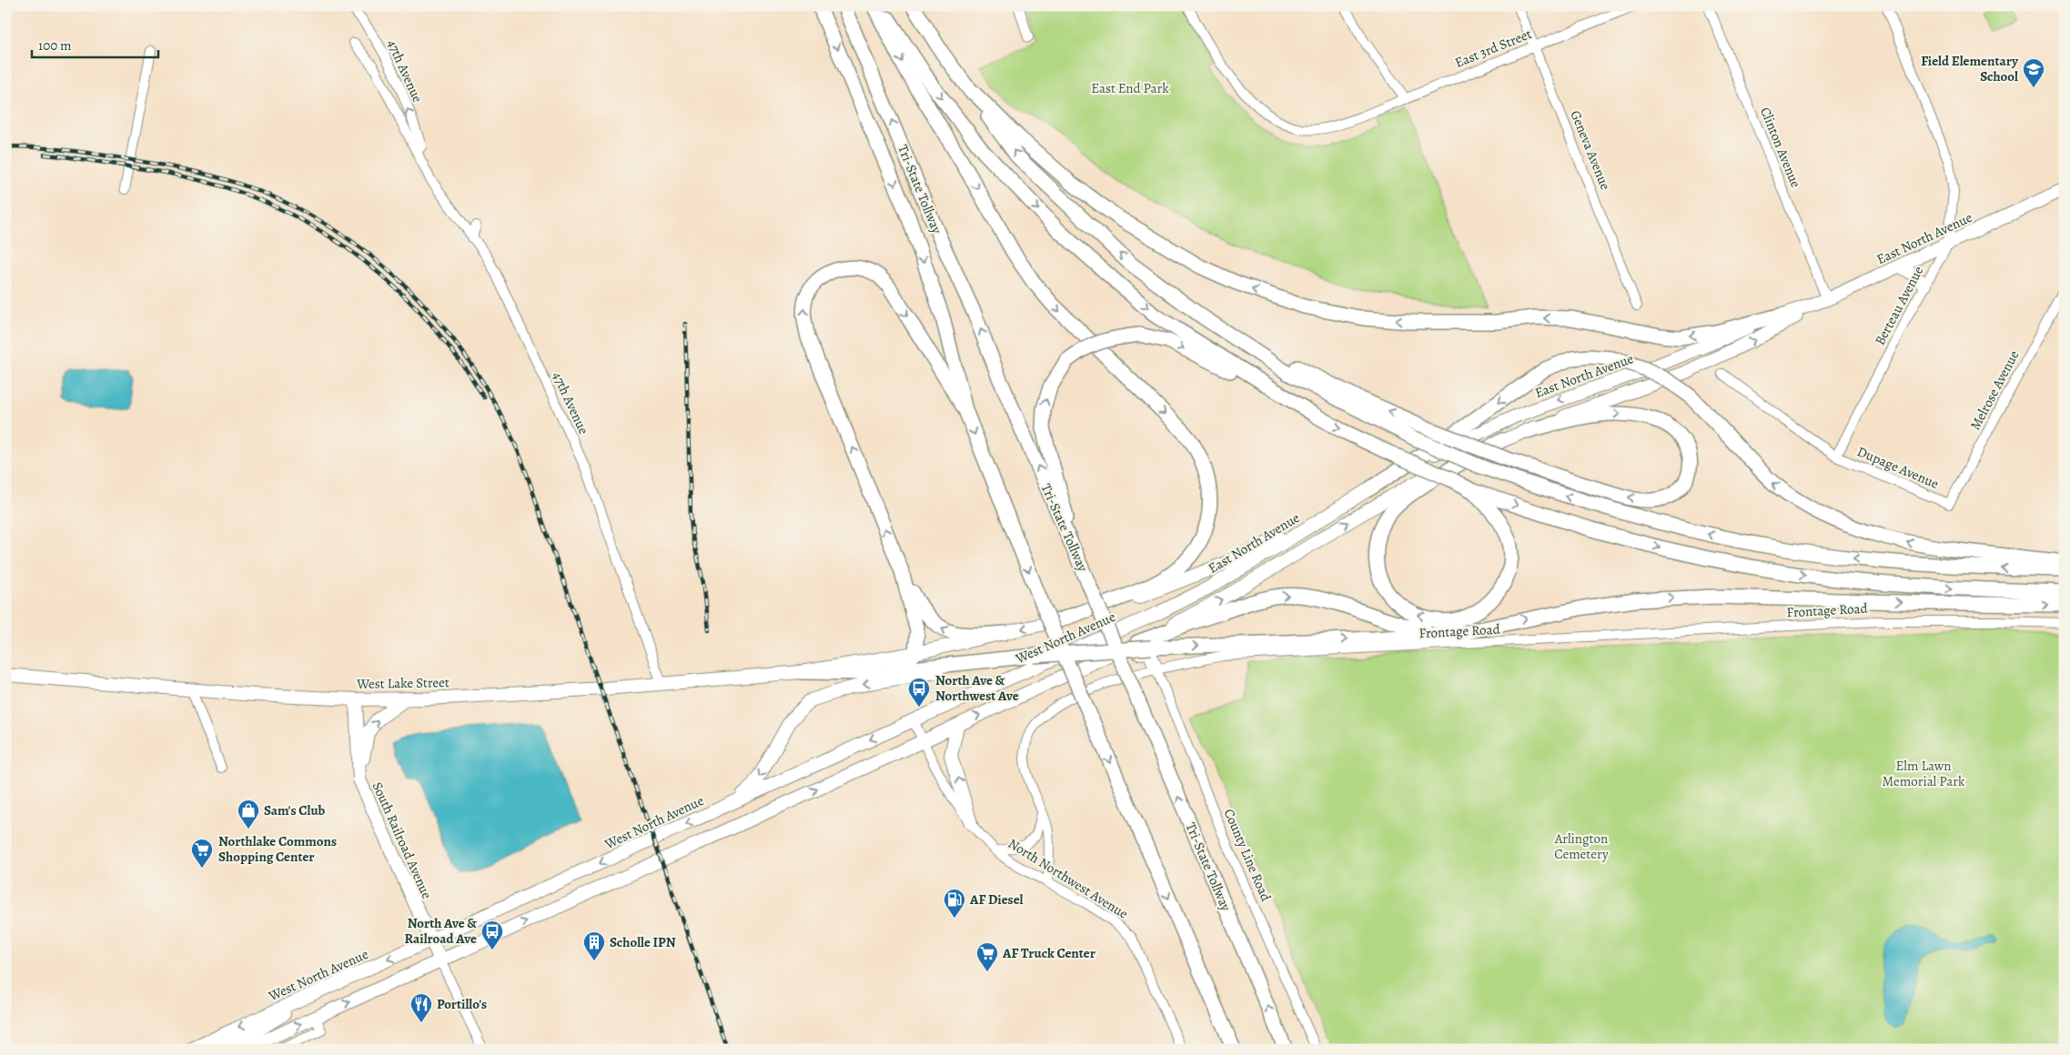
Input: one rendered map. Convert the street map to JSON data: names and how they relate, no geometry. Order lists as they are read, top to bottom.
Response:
{
  "streets": {
    "highway": ["Tri-State Tollway"],
    "main road": [
      "East North Avenue",
      "West North Avenue",
      "West Lake Street",
      "South Railroad Avenue"
    ],
    "street": [
      "East 3rd Street",
      "47th Avenue",
      "Clinton Avenue",
      "Geneva Avenue",
      "Berteau Avenue",
      "Melrose Avenue",
      "Dupage Avenue",
      "Frontage Road",
      "County Line Road",
      "North Northwest Avenue"
    ]
  },
  "crossings": [
    ["East 3rd Street", "Geneva Avenue"],
    ["47th Avenue", "West Lake Street"],
    ["Clinton Avenue", "East North Avenue"],
    ["East North Avenue", "Berteau Avenue"],
    ["East North Avenue", "West North Avenue"],
    ["East North Avenue", "West Lake Street"],
    ["Berteau Avenue", "Dupage Avenue"],
    ["Melrose Avenue", "Dupage Avenue"],
    ["Frontage Road", "County Line Road"],
    ["Frontage Road", "North Northwest Avenue"],
    ["West North Avenue", "South Railroad Avenue"],
    ["West North Avenue", "North Northwest Avenue"],
    ["West Lake Street", "South Railroad Avenue"]
  ],
  "parks": ["East End Park", "Elm Lawn Memorial Park", "Arlington Cemetery"],
  "places": {
    "school or university": ["Field Elementary School"],
    "bus stop": ["North Ave & Northwest Ave", "North Ave & Railroad Ave"],
    "shop": ["Sam's Club"],
    "supermarket": ["Northlake Commons Shopping Center", "AF Truck Center"],
    "fuel station": ["AF Diesel"],
    "building": ["Scholle IPN"],
    "restaurant": ["Portillo's"]
  },
  "scale_bar": "100 m"
}
